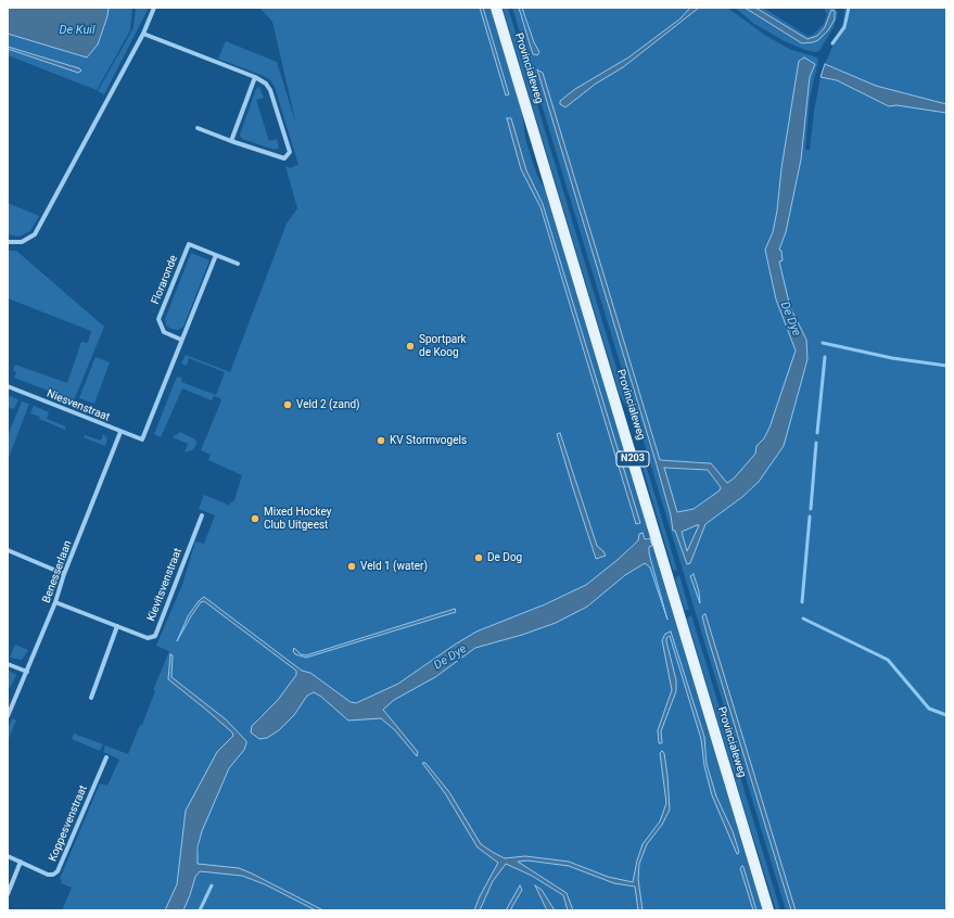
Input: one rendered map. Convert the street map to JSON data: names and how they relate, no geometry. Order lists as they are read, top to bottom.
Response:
{
  "streets": {
    "main road": ["Provincialeweg", "N203"],
    "street": [
      "Floraronde",
      "Niesvenstraat",
      "Benesserlaan",
      "Kievitsvenstraat",
      "Koppesvenstraat"
    ]
  },
  "crossings": [
    ["Floraronde", "Niesvenstraat"],
    ["Niesvenstraat", "Benesserlaan"],
    ["Benesserlaan", "Kievitsvenstraat"]
  ],
  "water": ["De Kuil", "De Dye"],
  "places": [
    "Sportpark de Koog",
    "Veld 2 (zand)",
    "KV Stormvogels",
    "Mixed Hockey Club Uitgeest",
    "De Dog",
    "Veld 1 (water)"
  ]
}
